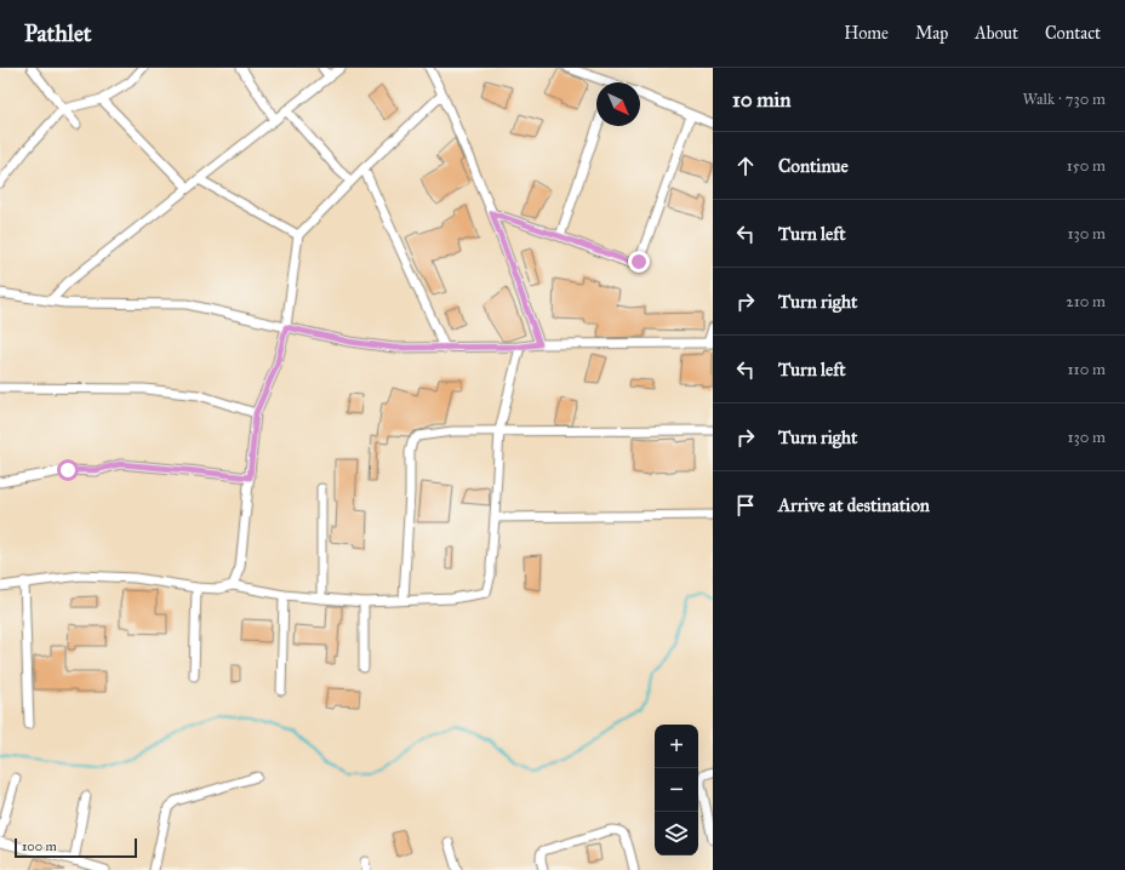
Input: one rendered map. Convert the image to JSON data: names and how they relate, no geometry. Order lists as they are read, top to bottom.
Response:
{
  "scale_bar": "100 m",
  "north": "bottom right",
  "page": {
    "header": "Pathlet",
    "nav": [
      "Home",
      "Map",
      "About",
      "Contact"
    ],
    "heading": ["10 min", "Walk · 730 m"],
    "list": [
      ["Continue", "150 m"],
      ["Turn left", "130 m"],
      ["Turn right", "210 m"],
      ["Turn left", "110 m"],
      ["Turn right", "130 m"],
      "Arrive at destination"
    ],
    "map_buttons": ["+", "−"],
    "scale": "100 m"
  }
}
